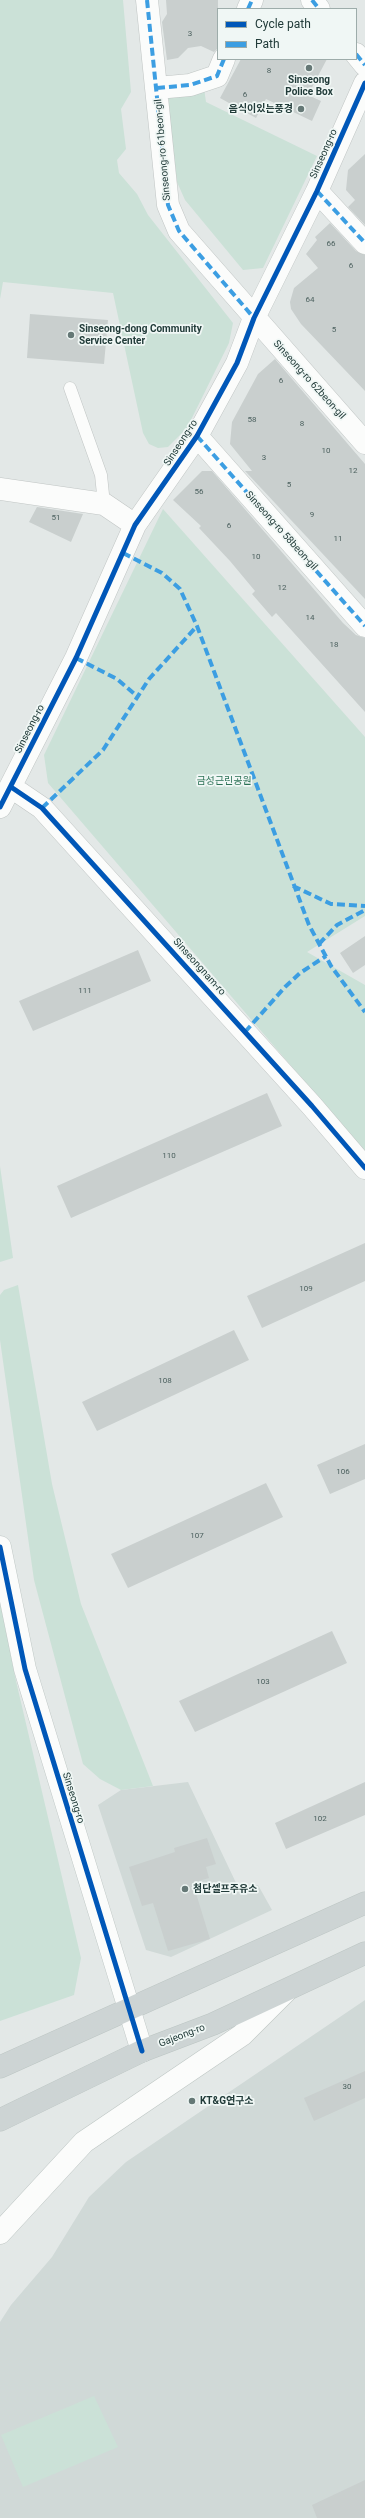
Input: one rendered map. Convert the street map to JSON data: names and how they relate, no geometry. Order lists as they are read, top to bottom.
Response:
{
  "streets": {
    "main road": ["Gajeong-ro"],
    "street": [
      "Sinseong-ro 61beon-gil",
      "Sinseong-ro",
      "Sinseong-ro 62beon-gil",
      "Sinseong-ro 58beon-gil",
      "Sinseongnam-ro"
    ]
  },
  "crossings": [
    ["Sinseong-ro 61beon-gil", "Sinseong-ro"],
    ["Sinseong-ro 61beon-gil", "Sinseong-ro 62beon-gil"],
    ["Sinseong-ro", "Sinseong-ro 62beon-gil"],
    ["Sinseong-ro", "Sinseong-ro 58beon-gil"],
    ["Sinseong-ro", "Sinseongnam-ro"],
    ["Sinseong-ro", "Gajeong-ro"]
  ],
  "parks": ["금성근린공원"],
  "places": [
    "Sinseong Police Box",
    "음식이있는풍경",
    "Sinseong-dong Community Service Center",
    "첨단셀프주유소",
    "KT&G연구소"
  ],
  "house_numbers": [
    "3",
    "8",
    "6",
    "66",
    "6",
    "64",
    "5",
    "6",
    "58",
    "8",
    "10",
    "3",
    "12",
    "5",
    "56",
    "9",
    "51",
    "6",
    "11",
    "10",
    "12",
    "14",
    "18",
    "111",
    "110",
    "109",
    "108",
    "106",
    "107",
    "103",
    "102",
    "30"
  ],
  "legend": ["Cycle path", "Path"]
}
